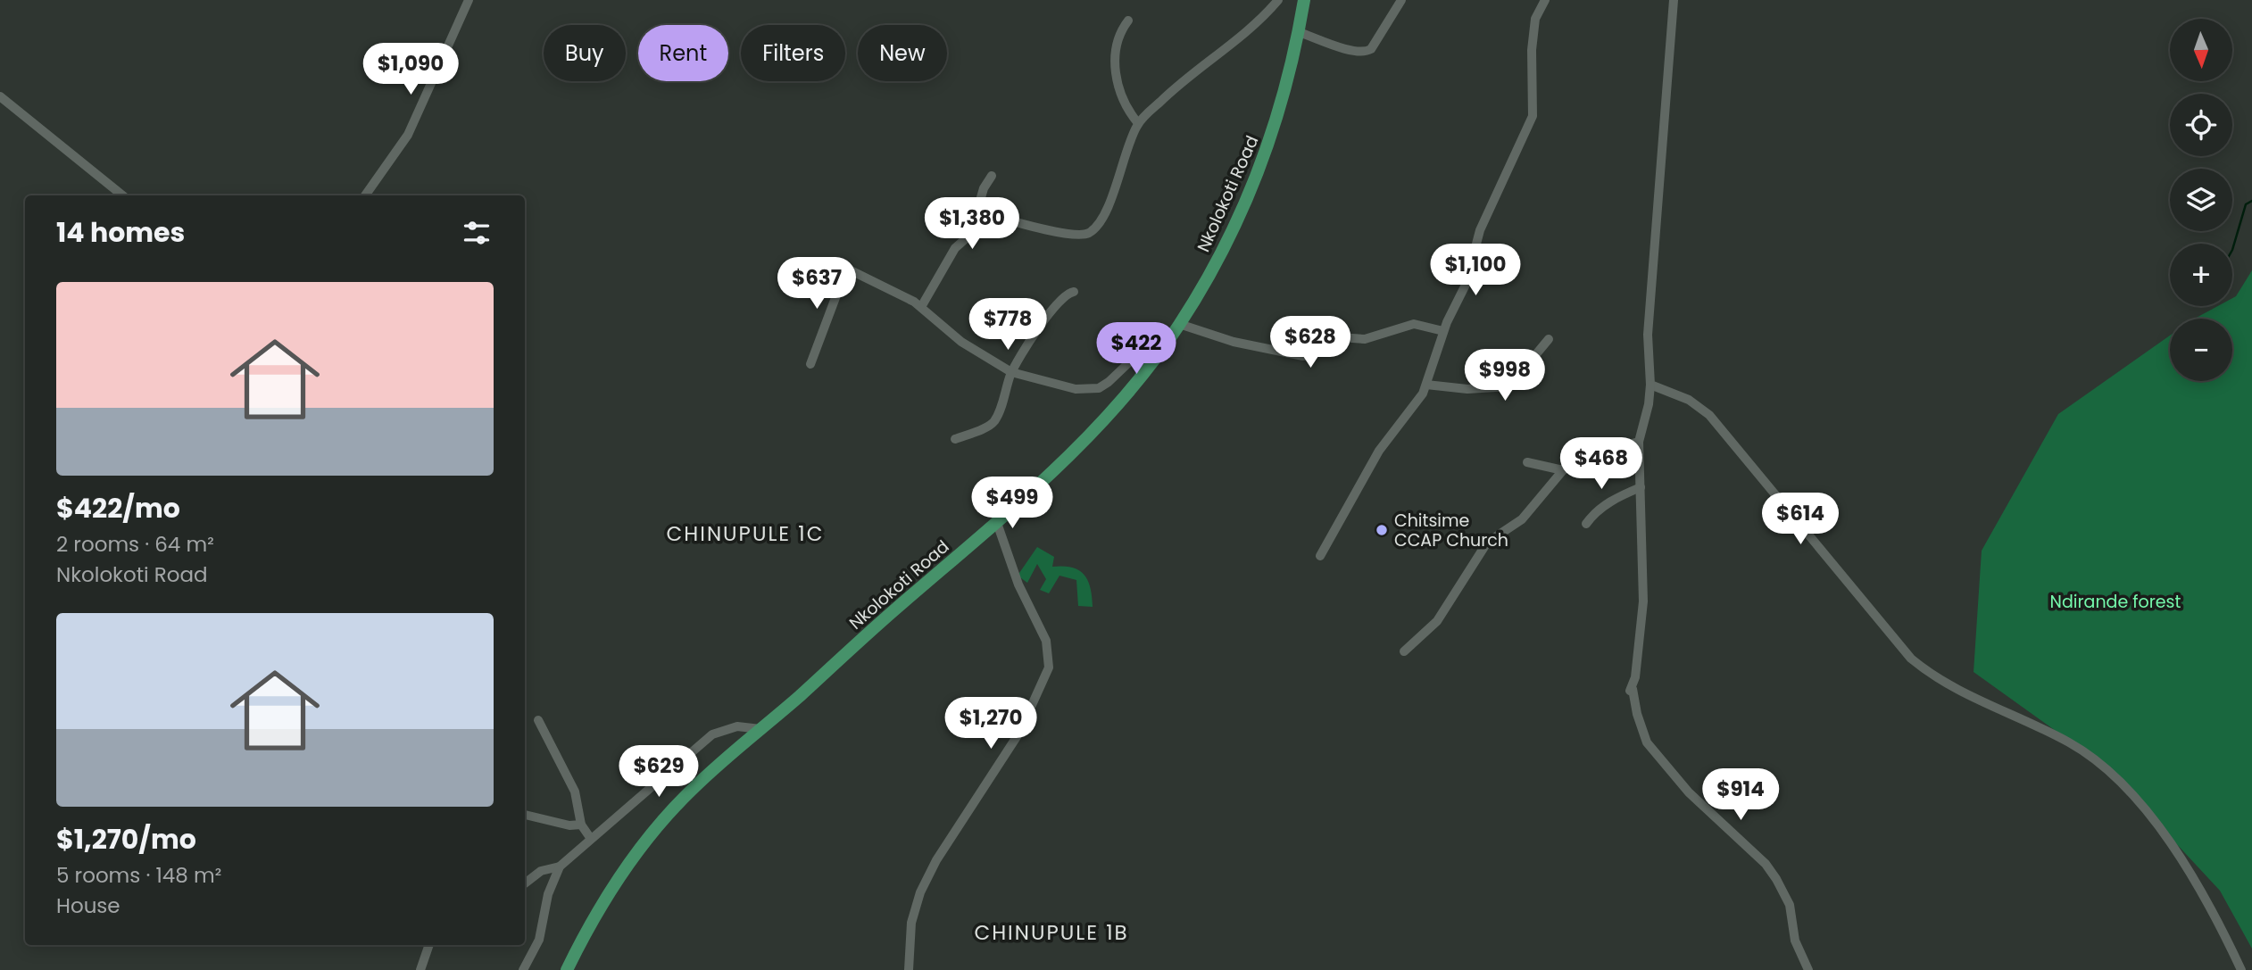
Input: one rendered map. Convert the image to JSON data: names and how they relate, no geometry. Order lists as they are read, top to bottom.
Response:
{
  "streets": {
    "main road": ["Nkolokoti Road"]
  },
  "districts": ["CHINUPULE 1C", "CHINUPULE 1B"],
  "parks": ["Ndirande forest"],
  "places": ["Chitsime CCAP Church"],
  "north": "bottom",
  "page": {
    "map_buttons": ["+", "−"],
    "chip": [
      "Buy",
      "Rent",
      "Filters",
      "New"
    ],
    "price": [
      "$1,090",
      "$1,380",
      "$1,100",
      "$637",
      "$778",
      "$628",
      "$422",
      "$998",
      "$468",
      "$499",
      "$614",
      "$1,270",
      "$629",
      "$914"
    ],
    "heading": "14 homes",
    "list": [
      {
        "name": "$422/mo",
        "note": "2 rooms · 64 m² · Nkolokoti Road"
      },
      {
        "name": "$1,270/mo",
        "note": "5 rooms · 148 m² · House"
      }
    ]
  }
}
